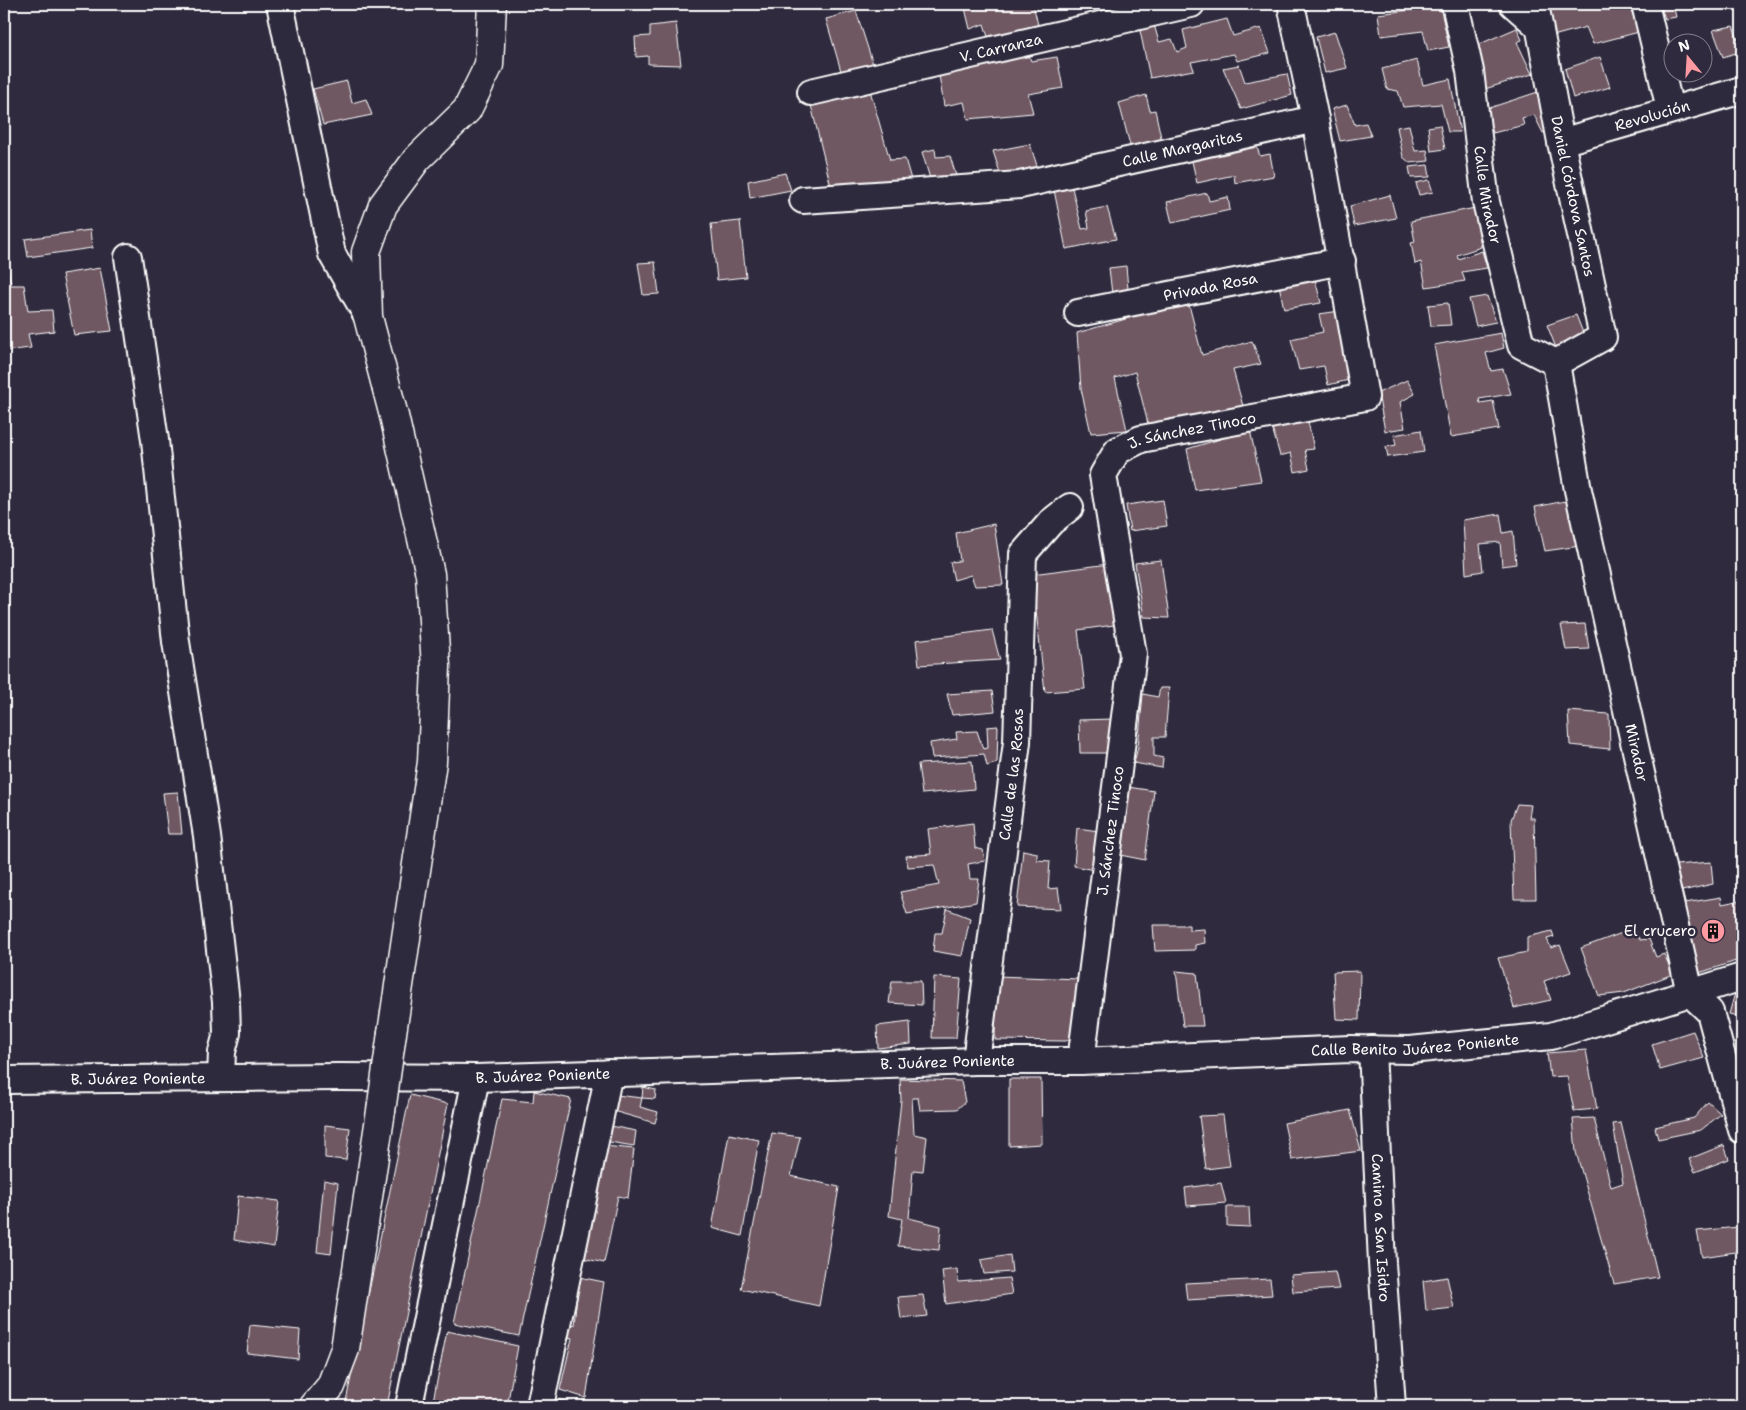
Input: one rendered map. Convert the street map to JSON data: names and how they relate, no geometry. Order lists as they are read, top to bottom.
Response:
{
  "streets": {
    "street": [
      "V. Carranza",
      "Revolución",
      "Calle Margaritas",
      "Calle Mirador",
      "Daniel Córdova Santos",
      "Privada Rosa",
      "J. Sánchez Tinoco",
      "Mirador",
      "Calle de las Rosas",
      "Calle Benito Juárez Poniente",
      "B. Juárez Poniente",
      "Camino a San Isidro"
    ]
  },
  "crossings": [
    ["Revolución", "Daniel Córdova Santos"],
    ["Calle Margaritas", "J. Sánchez Tinoco"],
    ["Calle Mirador", "Daniel Córdova Santos"],
    ["Calle Mirador", "Mirador"],
    ["Daniel Córdova Santos", "Mirador"],
    ["Privada Rosa", "J. Sánchez Tinoco"],
    ["J. Sánchez Tinoco", "Calle Benito Juárez Poniente"],
    ["J. Sánchez Tinoco", "B. Juárez Poniente"],
    ["Mirador", "Calle Benito Juárez Poniente"],
    ["Calle de las Rosas", "B. Juárez Poniente"],
    ["Calle Benito Juárez Poniente", "B. Juárez Poniente"],
    ["Calle Benito Juárez Poniente", "Camino a San Isidro"]
  ],
  "places": {
    "building": ["El crucero"]
  },
  "north": "top"
}
